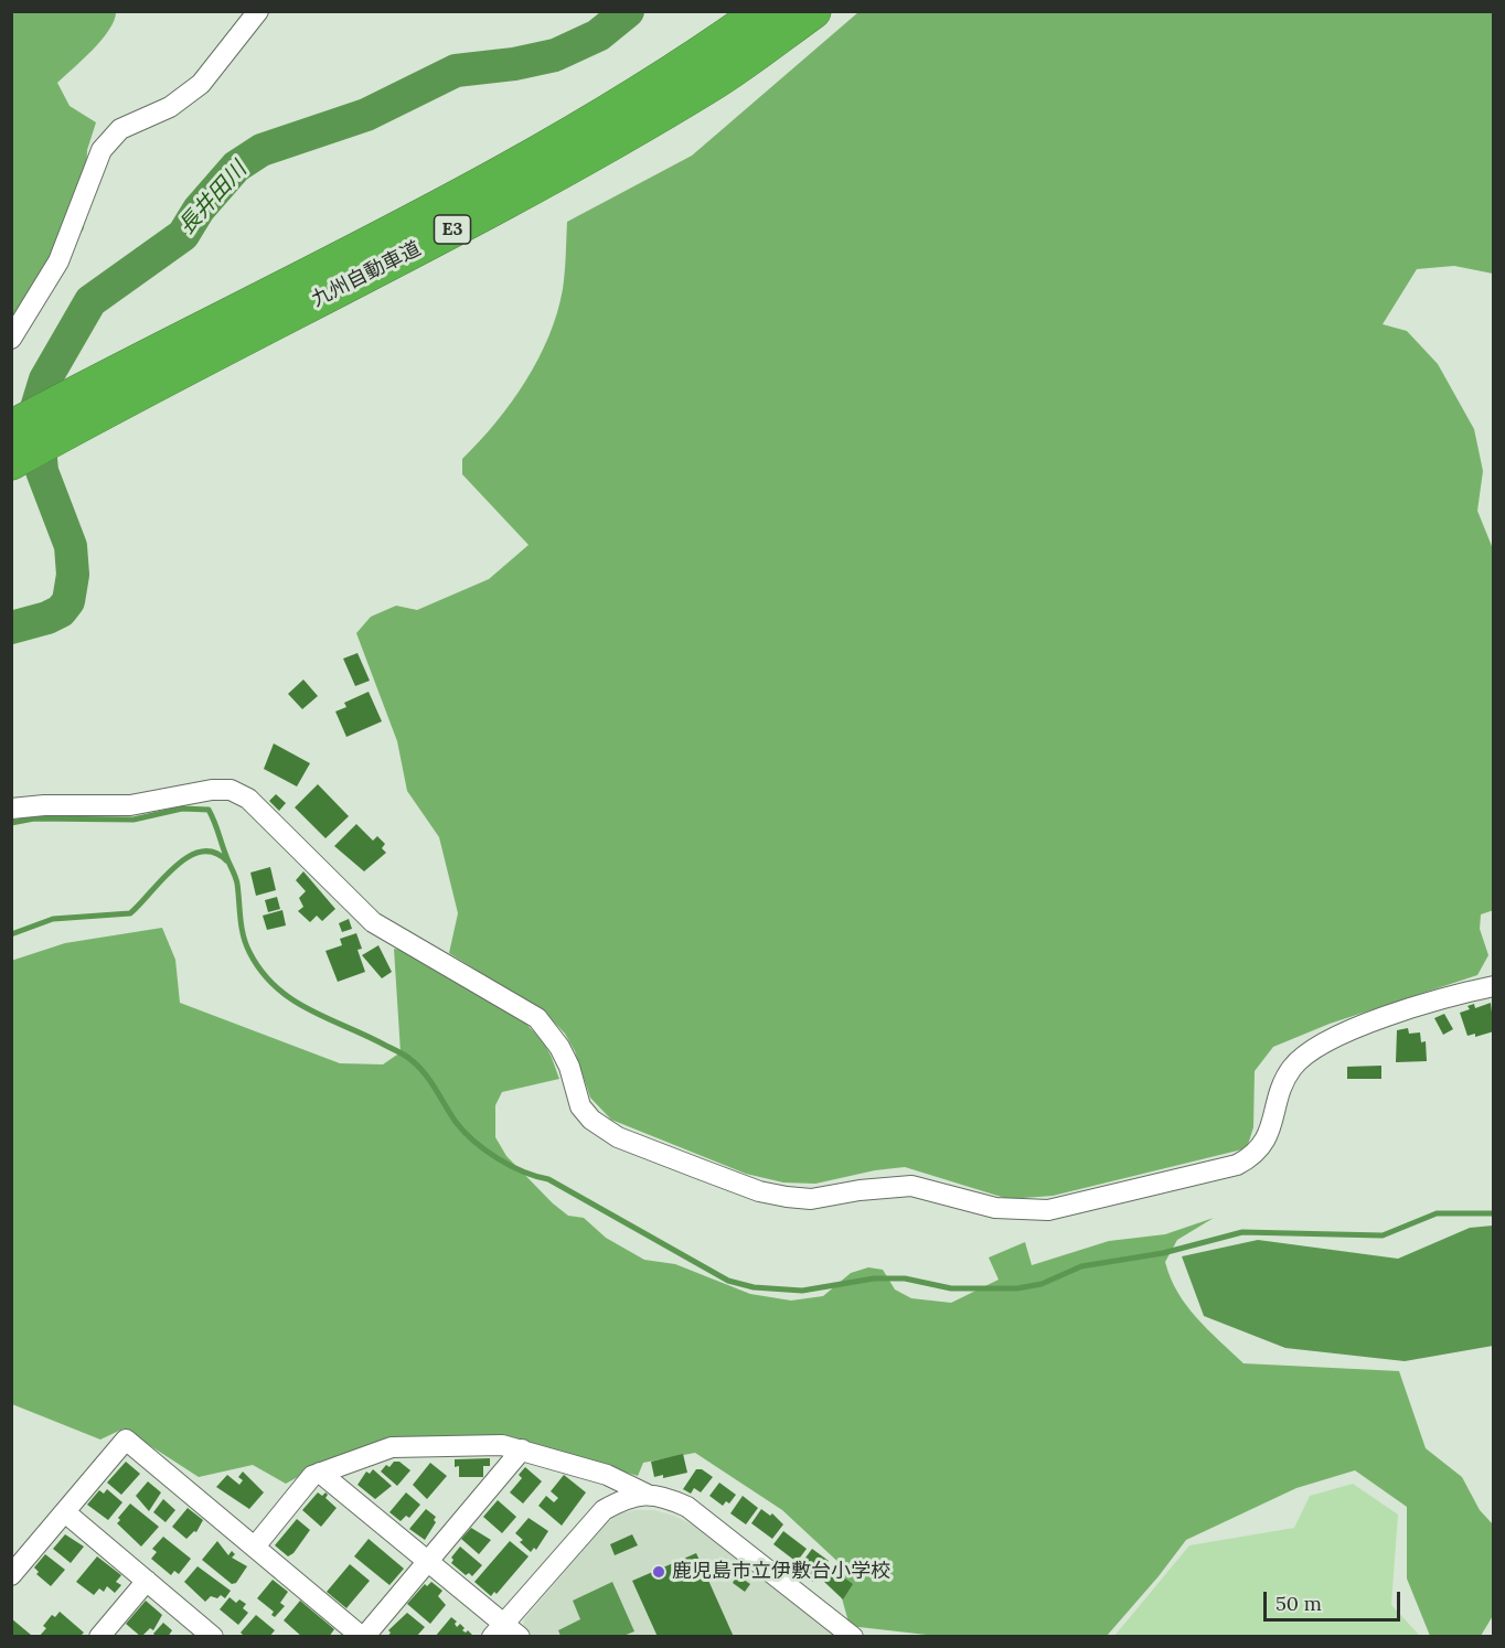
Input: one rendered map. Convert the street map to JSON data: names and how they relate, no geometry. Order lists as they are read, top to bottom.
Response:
{
  "streets": {
    "highway": ["E3", "九州自動車道"]
  },
  "water": ["長井田川"],
  "places": ["鹿児島市立伊敷台小学校"],
  "scale_bar": "50 m"
}
